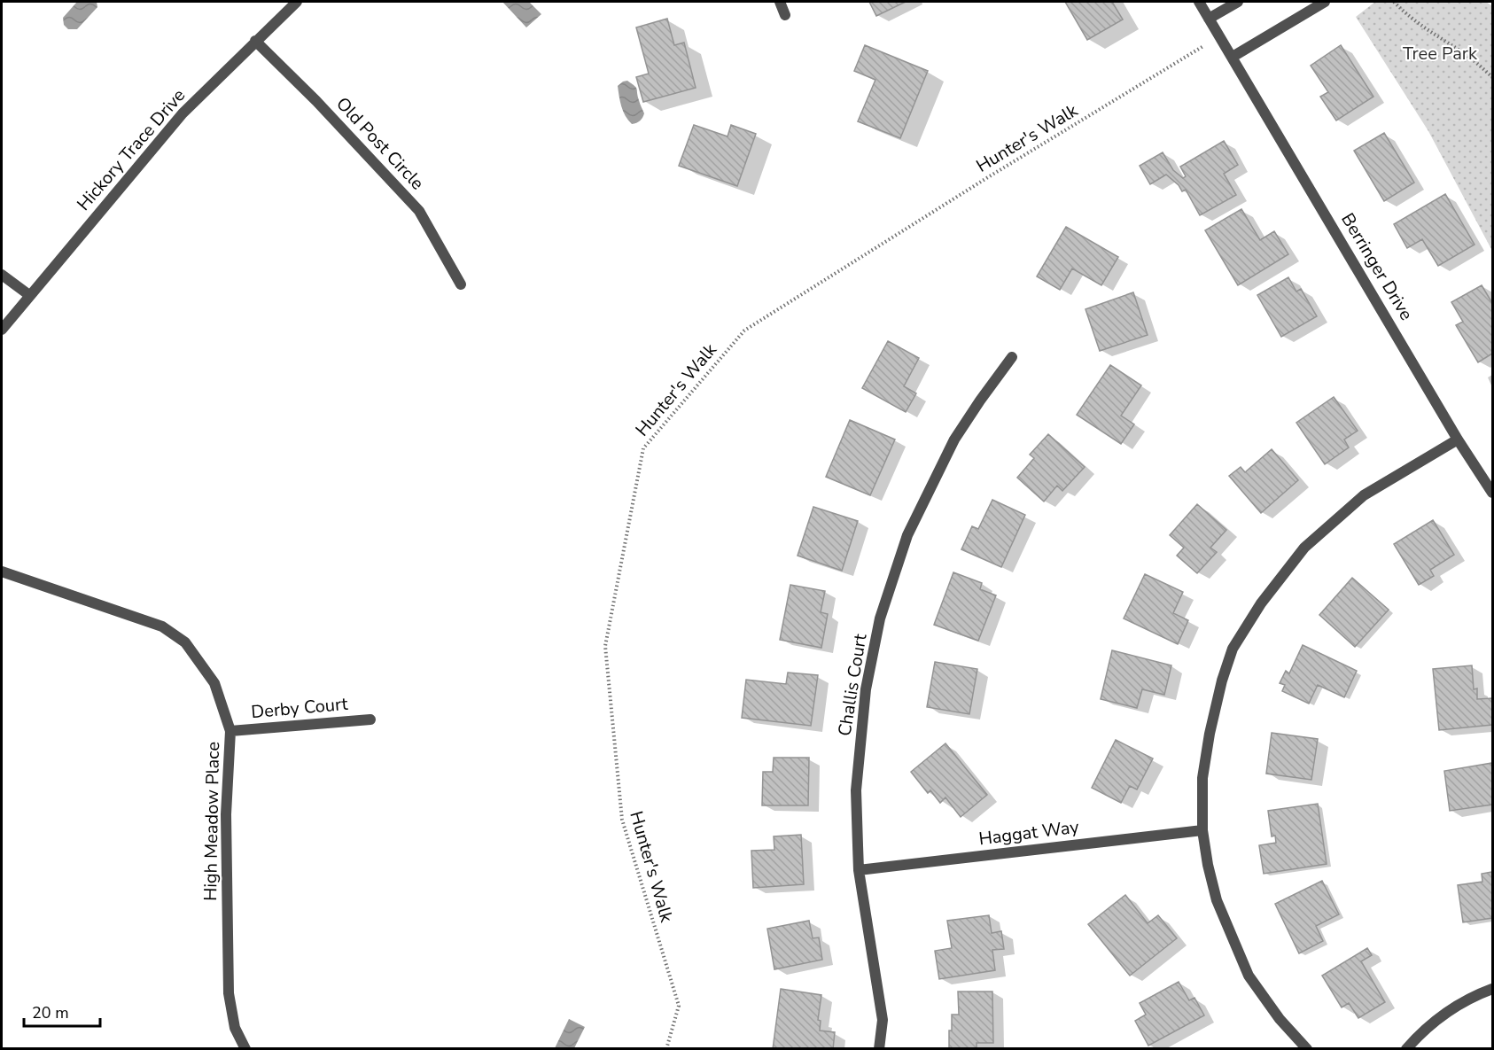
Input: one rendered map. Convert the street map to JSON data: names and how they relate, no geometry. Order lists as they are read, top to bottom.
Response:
{
  "streets": {
    "street": [
      "Old Post Circle",
      "Hickory Trace Drive",
      "Berringer Drive",
      "Challis Court",
      "Derby Court",
      "High Meadow Place",
      "Haggat Way"
    ],
    "path": ["Hunter's Walk"]
  },
  "crossings": [
    ["Old Post Circle", "Hickory Trace Drive"],
    ["Challis Court", "Haggat Way"],
    ["Derby Court", "High Meadow Place"]
  ],
  "parks": ["Tree Park"],
  "scale_bar": "20 m"
}
